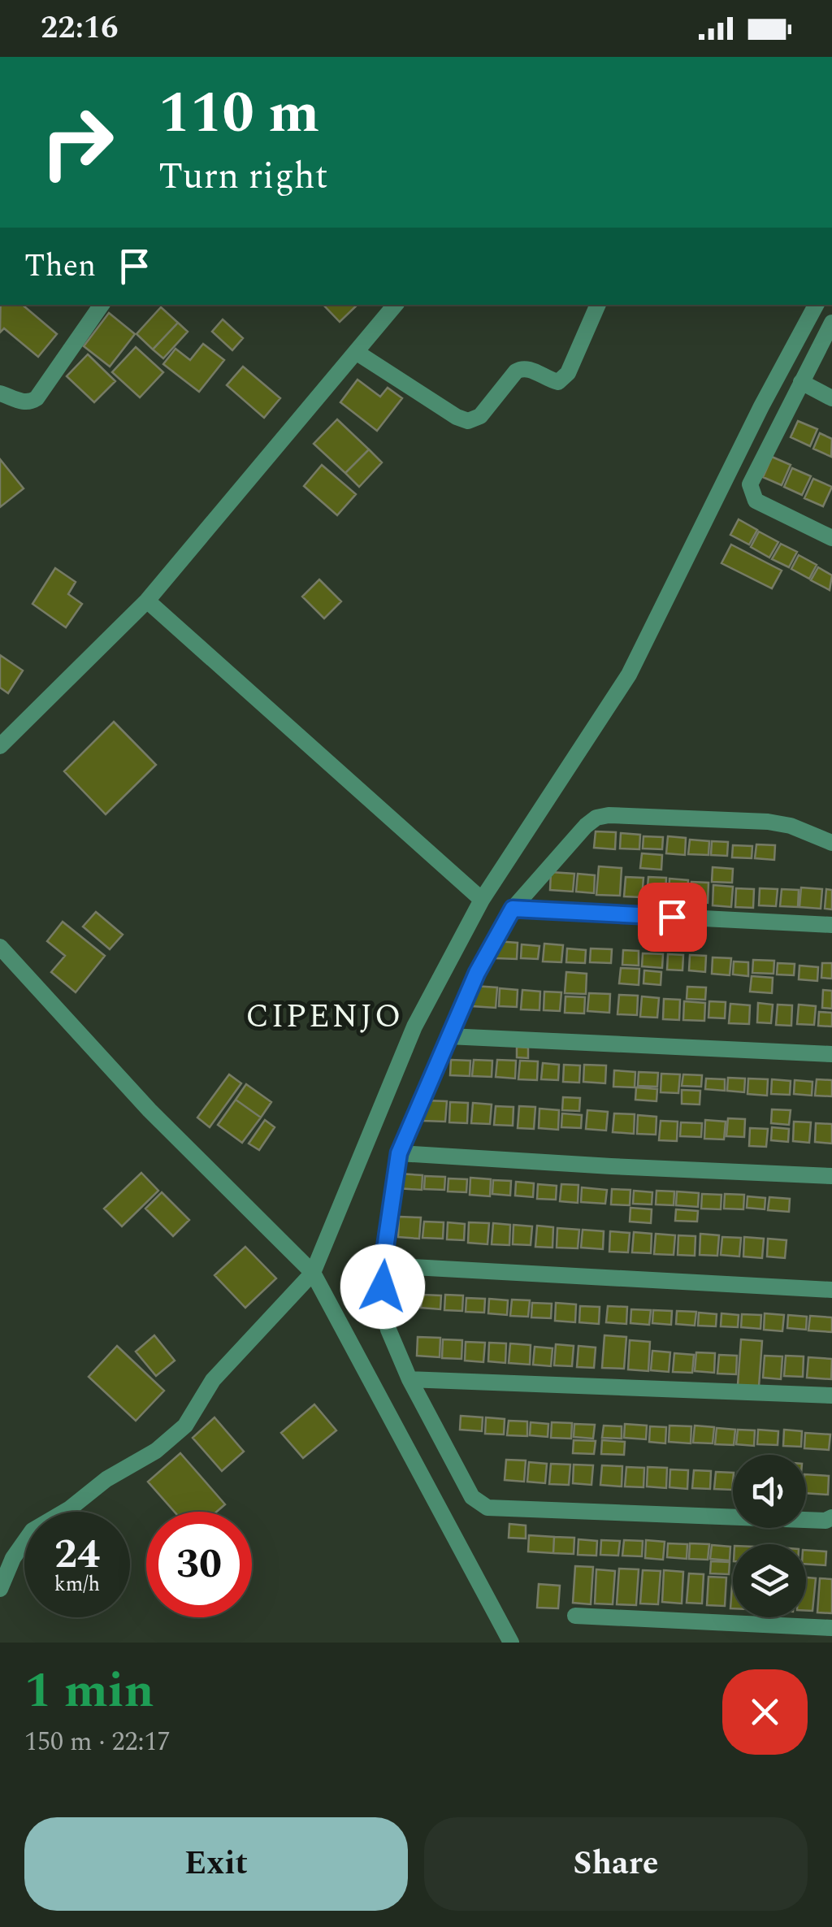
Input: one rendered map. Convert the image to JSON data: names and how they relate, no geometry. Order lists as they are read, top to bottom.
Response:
{
  "districts": ["CIPENJO"],
  "page": {
    "status": "22:16",
    "turn": ["110 m", "Turn right"],
    "then": "Then",
    "speed": "24 km/h",
    "limit": "30",
    "heading": ["1 min", "150 m · 22:17"],
    "buttons": ["Exit", "Share"]
  }
}
